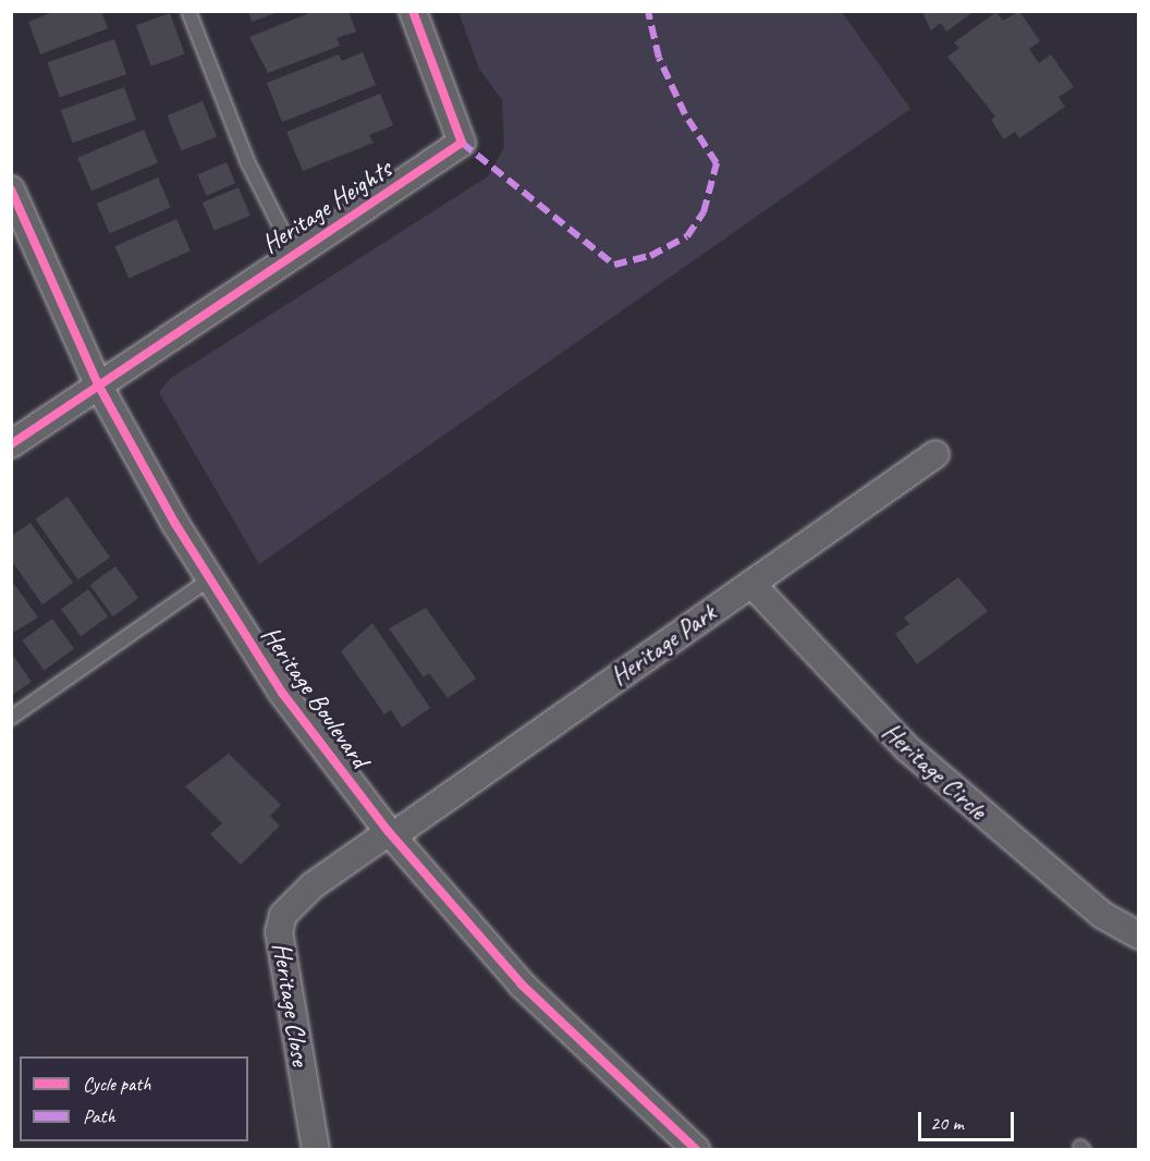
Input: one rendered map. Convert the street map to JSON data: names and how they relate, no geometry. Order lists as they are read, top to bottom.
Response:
{
  "streets": {
    "street": [
      "Heritage Heights",
      "Heritage Park",
      "Heritage Boulevard",
      "Heritage Circle",
      "Heritage Close"
    ]
  },
  "crossings": [
    ["Heritage Heights", "Heritage Boulevard"],
    ["Heritage Park", "Heritage Boulevard"],
    ["Heritage Park", "Heritage Circle"],
    ["Heritage Park", "Heritage Close"],
    ["Heritage Boulevard", "Heritage Close"]
  ],
  "legend": ["Cycle path", "Path"],
  "scale_bar": "20 m"
}
